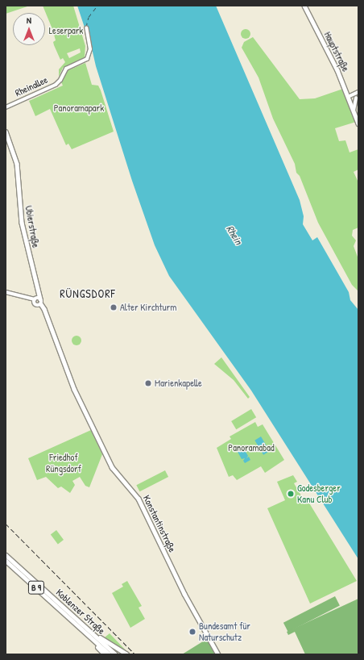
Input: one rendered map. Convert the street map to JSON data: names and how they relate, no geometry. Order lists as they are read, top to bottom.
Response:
{
  "streets": {
    "main road": [
      "Hauptstraße",
      "Ubierstraße",
      "Konstantinstraße",
      "B 9",
      "Koblenzer Straße"
    ],
    "street": ["Rheinallee"]
  },
  "crossings": [
    ["Ubierstraße", "Konstantinstraße"]
  ],
  "districts": ["RÜNGSDORF"],
  "water": ["Rhein"],
  "parks": [
    "Leserpark",
    "Panoramapark",
    "Panoramabad",
    "Friedhof Rüngsdorf"
  ],
  "places": [
    "Alter Kirchturm",
    "Marienkapelle",
    "Godesberger Kanu Club",
    "Bundesamt für Naturschutz"
  ],
  "north": "top"
}
